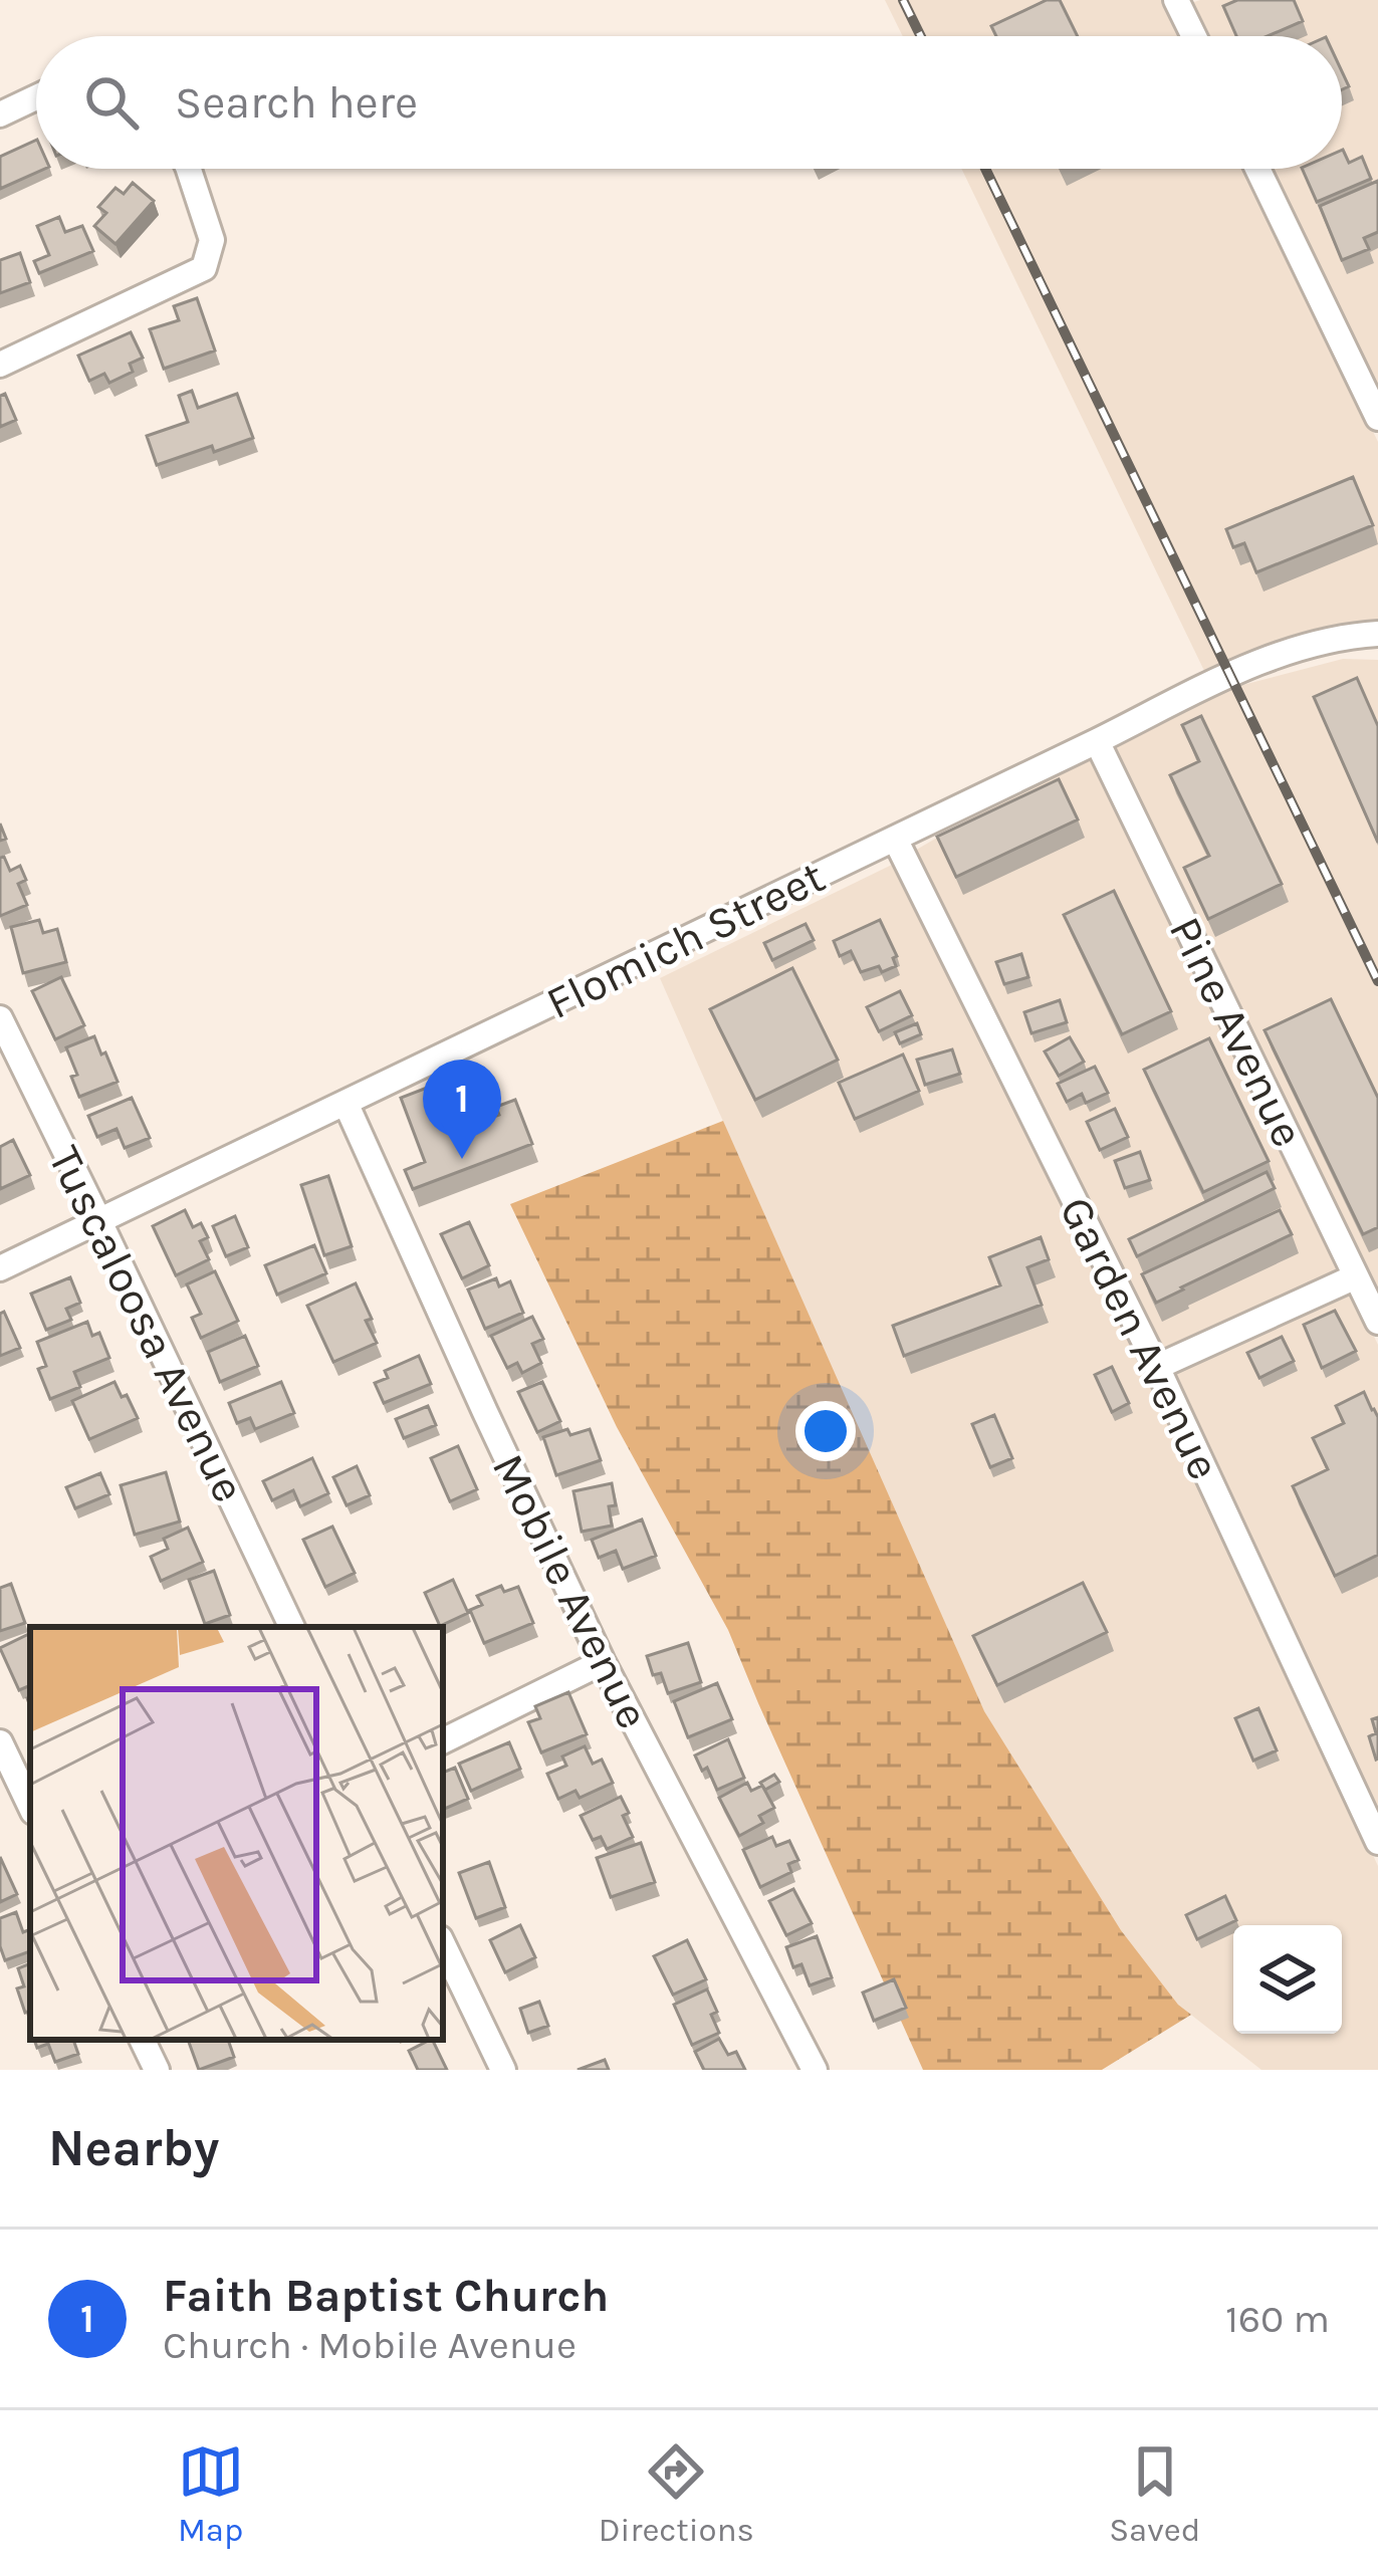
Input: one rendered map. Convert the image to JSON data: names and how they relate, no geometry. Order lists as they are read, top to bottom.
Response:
{
  "streets": {
    "street": [
      "Flomich Street",
      "Pine Avenue",
      "Tuscaloosa Avenue",
      "Garden Avenue",
      "Mobile Avenue"
    ]
  },
  "crossings": [
    ["Flomich Street", "Pine Avenue"],
    ["Flomich Street", "Tuscaloosa Avenue"],
    ["Flomich Street", "Garden Avenue"],
    ["Flomich Street", "Mobile Avenue"]
  ],
  "page": {
    "search": "Search here",
    "pins": "1",
    "heading": "Nearby",
    "list": [
      {
        "mark": "1",
        "name": "Faith Baptist Church",
        "note": "Church · Mobile Avenue",
        "value": "160 m"
      }
    ],
    "nav": ["Map", "Directions", "Saved"]
  }
}
